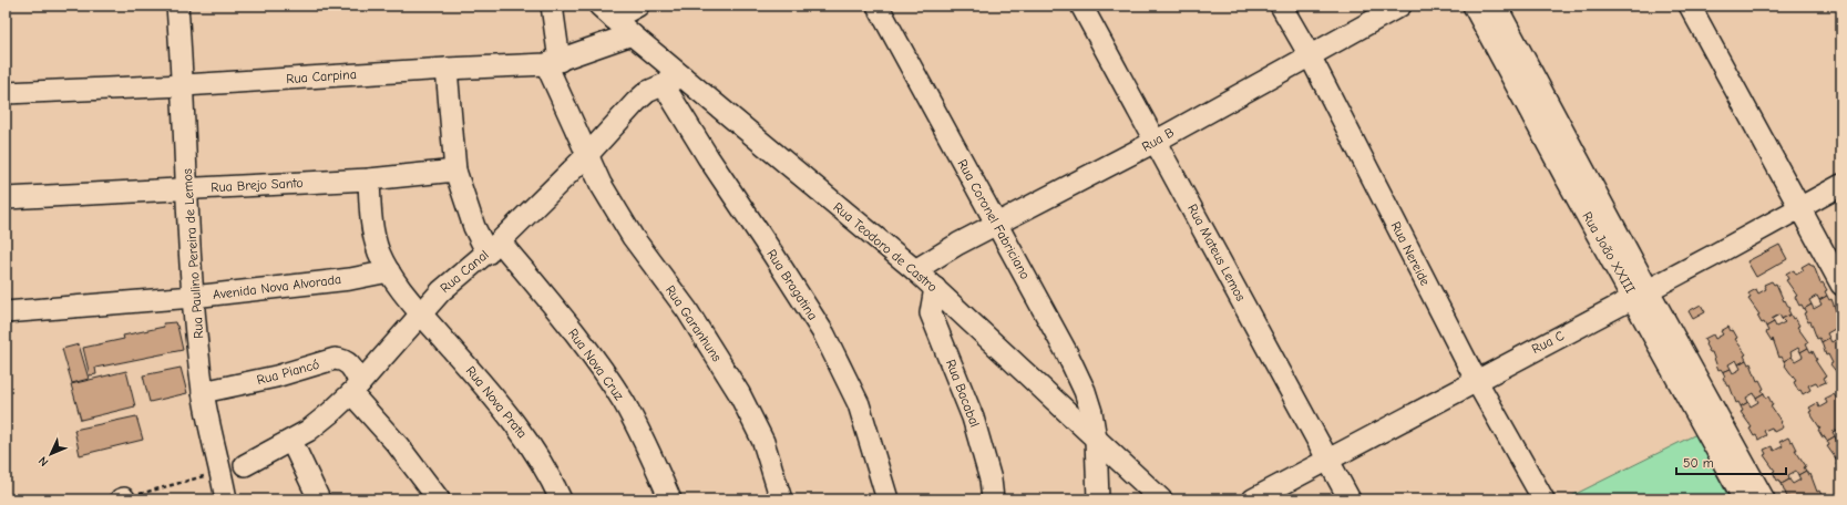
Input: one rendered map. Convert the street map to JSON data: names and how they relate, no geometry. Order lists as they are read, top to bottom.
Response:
{
  "streets": {
    "street": [
      "Rua Carpina",
      "Rua B",
      "Rua Brejo Santo",
      "Rua Coronel Fabriciano",
      "Rua Teodoro de Castro",
      "Rua Mateus Lemos",
      "Rua João XXIII",
      "Rua Paulino Pereira de Lemos",
      "Rua Nereide",
      "Rua Canal",
      "Rua Bragatina",
      "Avenida Nova Alvorada",
      "Rua Garanhuns",
      "Rua C",
      "Rua Nova Cruz",
      "Rua Piancó",
      "Rua Bacabal",
      "Rua Nova Prata"
    ]
  },
  "crossings": [
    ["Rua Carpina", "Rua Teodoro de Castro"],
    ["Rua Carpina", "Rua Paulino Pereira de Lemos"],
    ["Rua Carpina", "Rua Garanhuns"],
    ["Rua Carpina", "Rua Nova Cruz"],
    ["Rua B", "Rua Coronel Fabriciano"],
    ["Rua B", "Rua Teodoro de Castro"],
    ["Rua B", "Rua Mateus Lemos"],
    ["Rua B", "Rua Nereide"],
    ["Rua Brejo Santo", "Rua Paulino Pereira de Lemos"],
    ["Rua Brejo Santo", "Rua Nova Cruz"],
    ["Rua Brejo Santo", "Rua Nova Prata"],
    ["Rua Coronel Fabriciano", "Rua Teodoro de Castro"],
    ["Rua Teodoro de Castro", "Rua Canal"],
    ["Rua Teodoro de Castro", "Rua Bacabal"],
    ["Rua Mateus Lemos", "Rua C"],
    ["Rua João XXIII", "Rua C"],
    ["Rua Paulino Pereira de Lemos", "Avenida Nova Alvorada"],
    ["Rua Paulino Pereira de Lemos", "Rua Piancó"],
    ["Rua Nereide", "Rua C"],
    ["Rua Canal", "Rua Bragatina"],
    ["Rua Canal", "Rua Garanhuns"],
    ["Rua Canal", "Rua Nova Cruz"],
    ["Rua Canal", "Rua Piancó"],
    ["Rua Canal", "Rua Nova Prata"],
    ["Avenida Nova Alvorada", "Rua Nova Prata"]
  ],
  "scale_bar": "50 m",
  "north": "bottom left"
}
